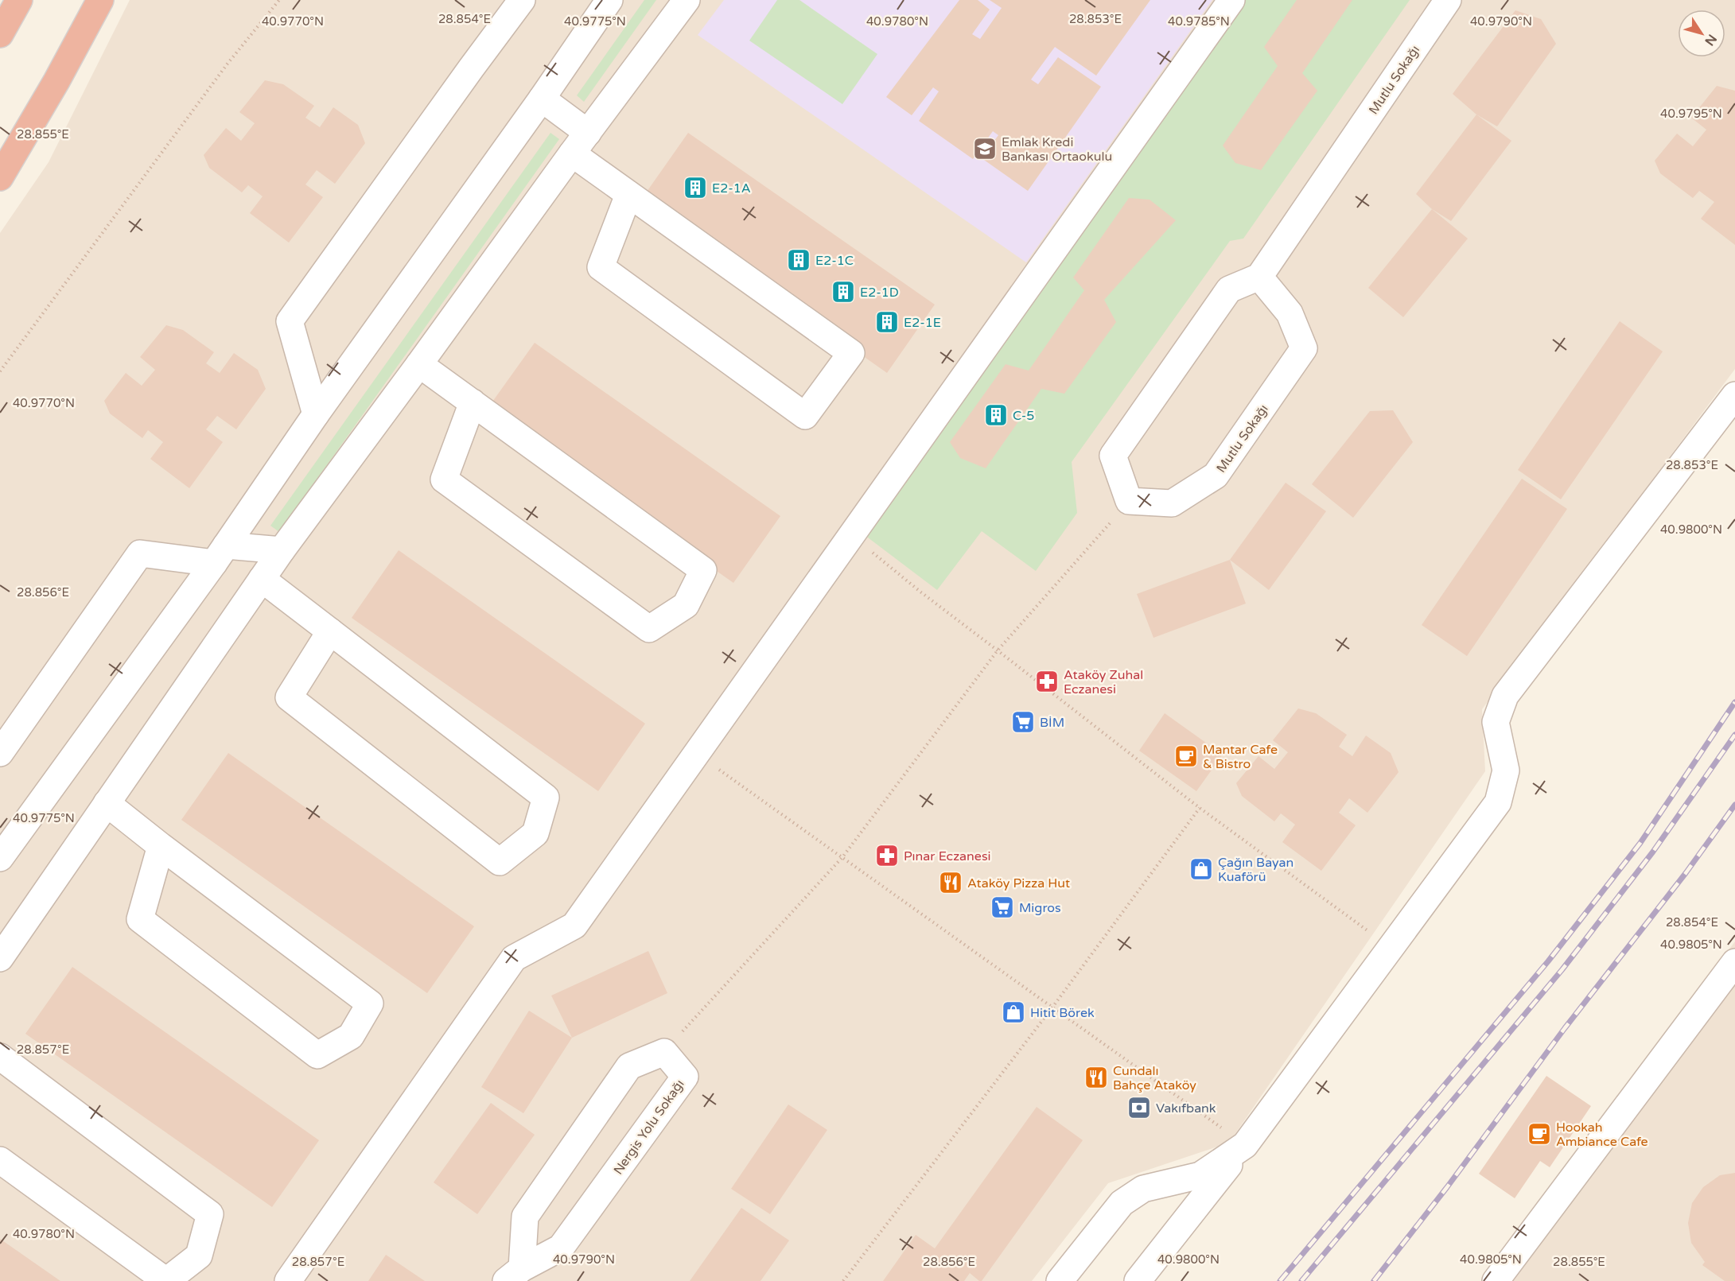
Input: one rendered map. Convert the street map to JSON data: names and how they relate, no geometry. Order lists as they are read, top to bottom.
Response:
{
  "streets": {
    "street": ["Mutlu Sokağı", "Nergis Yolu Sokağı"]
  },
  "places": {
    "school or university": ["Emlak Kredi Bankası Ortaokulu"],
    "building": [
      "E2-1A",
      "E2-1C",
      "E2-1D",
      "E2-1E",
      "C-5"
    ],
    "pharmacy": ["Ataköy Zuhal Eczanesi", "Pınar Eczanesi"],
    "supermarket": ["BİM", "Migros"],
    "cafe": ["Mantar Cafe & Bistro", "Hookah Ambiance Cafe"],
    "shop": ["Çağın Bayan Kuaförü", "Hitit Börek"],
    "restaurant": ["Ataköy Pizza Hut", "Cundalı Bahçe Ataköy"],
    "bank": ["Vakıfbank"]
  },
  "north": "bottom right",
  "coordinates": [
    "28.854°E",
    "28.853°E",
    "40.9770°N",
    "40.9775°N",
    "40.9780°N",
    "40.9785°N",
    "40.9790°N",
    "40.9795°N",
    "28.855°E",
    "40.9800°N",
    "28.856°E",
    "40.9805°N",
    "28.857°E"
  ]
}
